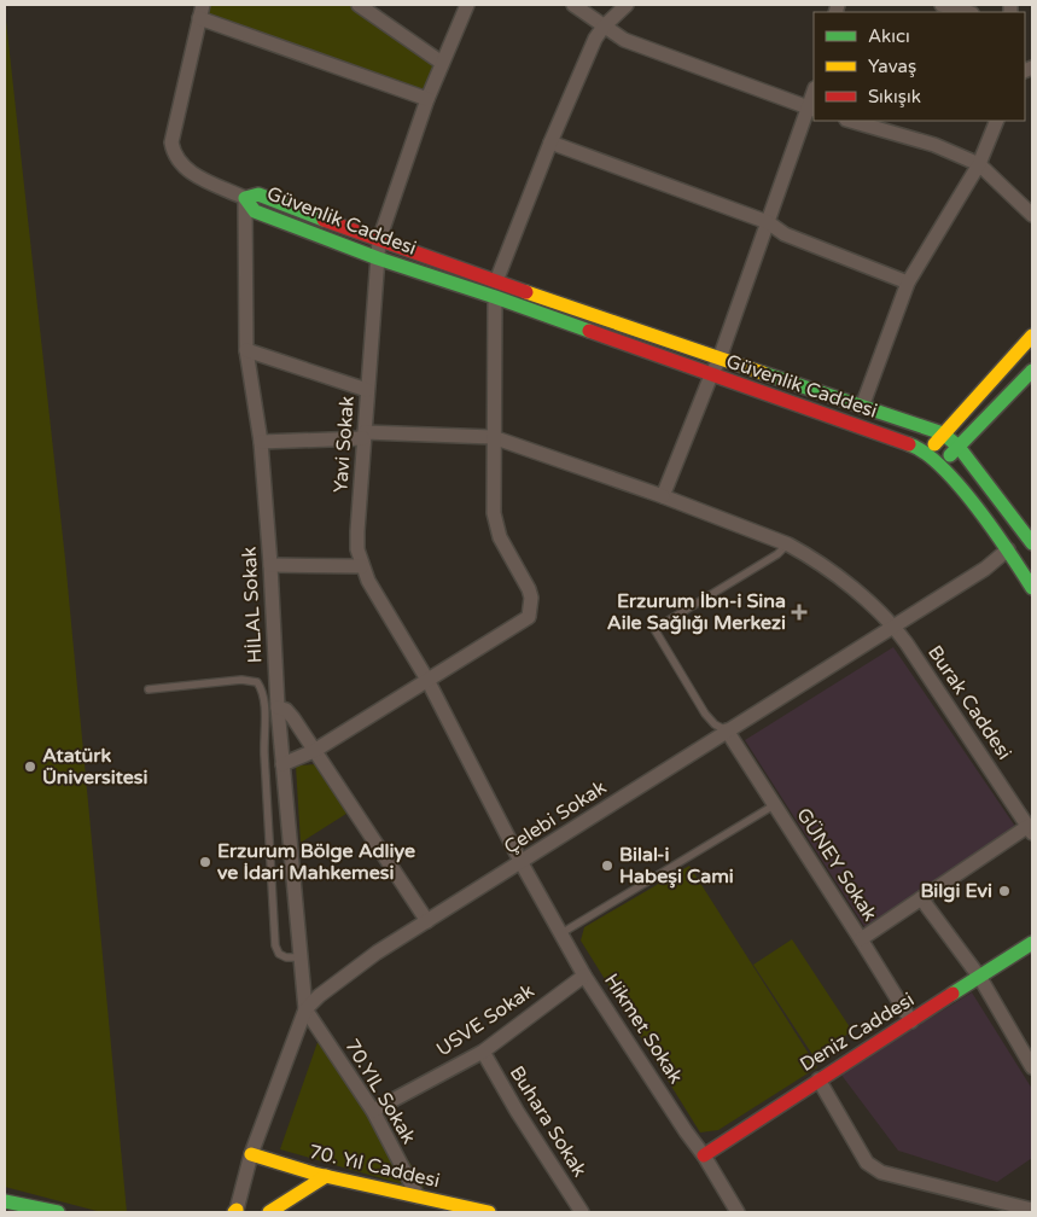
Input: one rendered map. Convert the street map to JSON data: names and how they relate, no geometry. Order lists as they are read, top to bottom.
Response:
{
  "streets": {
    "main road": ["Güvenlik Caddesi", "Deniz Caddesi", "70. Yıl Caddesi"],
    "street": [
      "Yavi Sokak",
      "HİLAL Sokak",
      "Burak Caddesi",
      "Çelebi Sokak",
      "GÜNEY Sokak",
      "USVE Sokak",
      "Hikmet Sokak",
      "70.YIL Sokak",
      "Buhara Sokak"
    ]
  },
  "crossings": [
    ["Güvenlik Caddesi", "Yavi Sokak"],
    ["Güvenlik Caddesi", "HİLAL Sokak"],
    ["Güvenlik Caddesi", "Çelebi Sokak"],
    ["Yavi Sokak", "Burak Caddesi"],
    ["Yavi Sokak", "Çelebi Sokak"],
    ["Yavi Sokak", "Hikmet Sokak"],
    ["HİLAL Sokak", "Burak Caddesi"],
    ["HİLAL Sokak", "Çelebi Sokak"],
    ["HİLAL Sokak", "70.YIL Sokak"],
    ["Burak Caddesi", "Çelebi Sokak"],
    ["Çelebi Sokak", "GÜNEY Sokak"],
    ["Çelebi Sokak", "Hikmet Sokak"],
    ["Çelebi Sokak", "70.YIL Sokak"],
    ["Çelebi Sokak", "70. Yıl Caddesi"],
    ["GÜNEY Sokak", "Deniz Caddesi"],
    ["USVE Sokak", "Hikmet Sokak"],
    ["USVE Sokak", "70.YIL Sokak"],
    ["USVE Sokak", "Buhara Sokak"],
    ["Hikmet Sokak", "Deniz Caddesi"],
    ["70.YIL Sokak", "70. Yıl Caddesi"]
  ],
  "places": {
    "health": ["Erzurum İbn-i Sina Aile Sağlığı Merkezi"],
    "other": [
      "Atatürk Üniversitesi",
      "Erzurum Bölge Adliye ve İdari Mahkemesi",
      "Bilal-i Habeşi Cami",
      "Bilgi Evi"
    ]
  },
  "legend": ["Akıcı", "Yavaş", "Sıkışık"]
}
